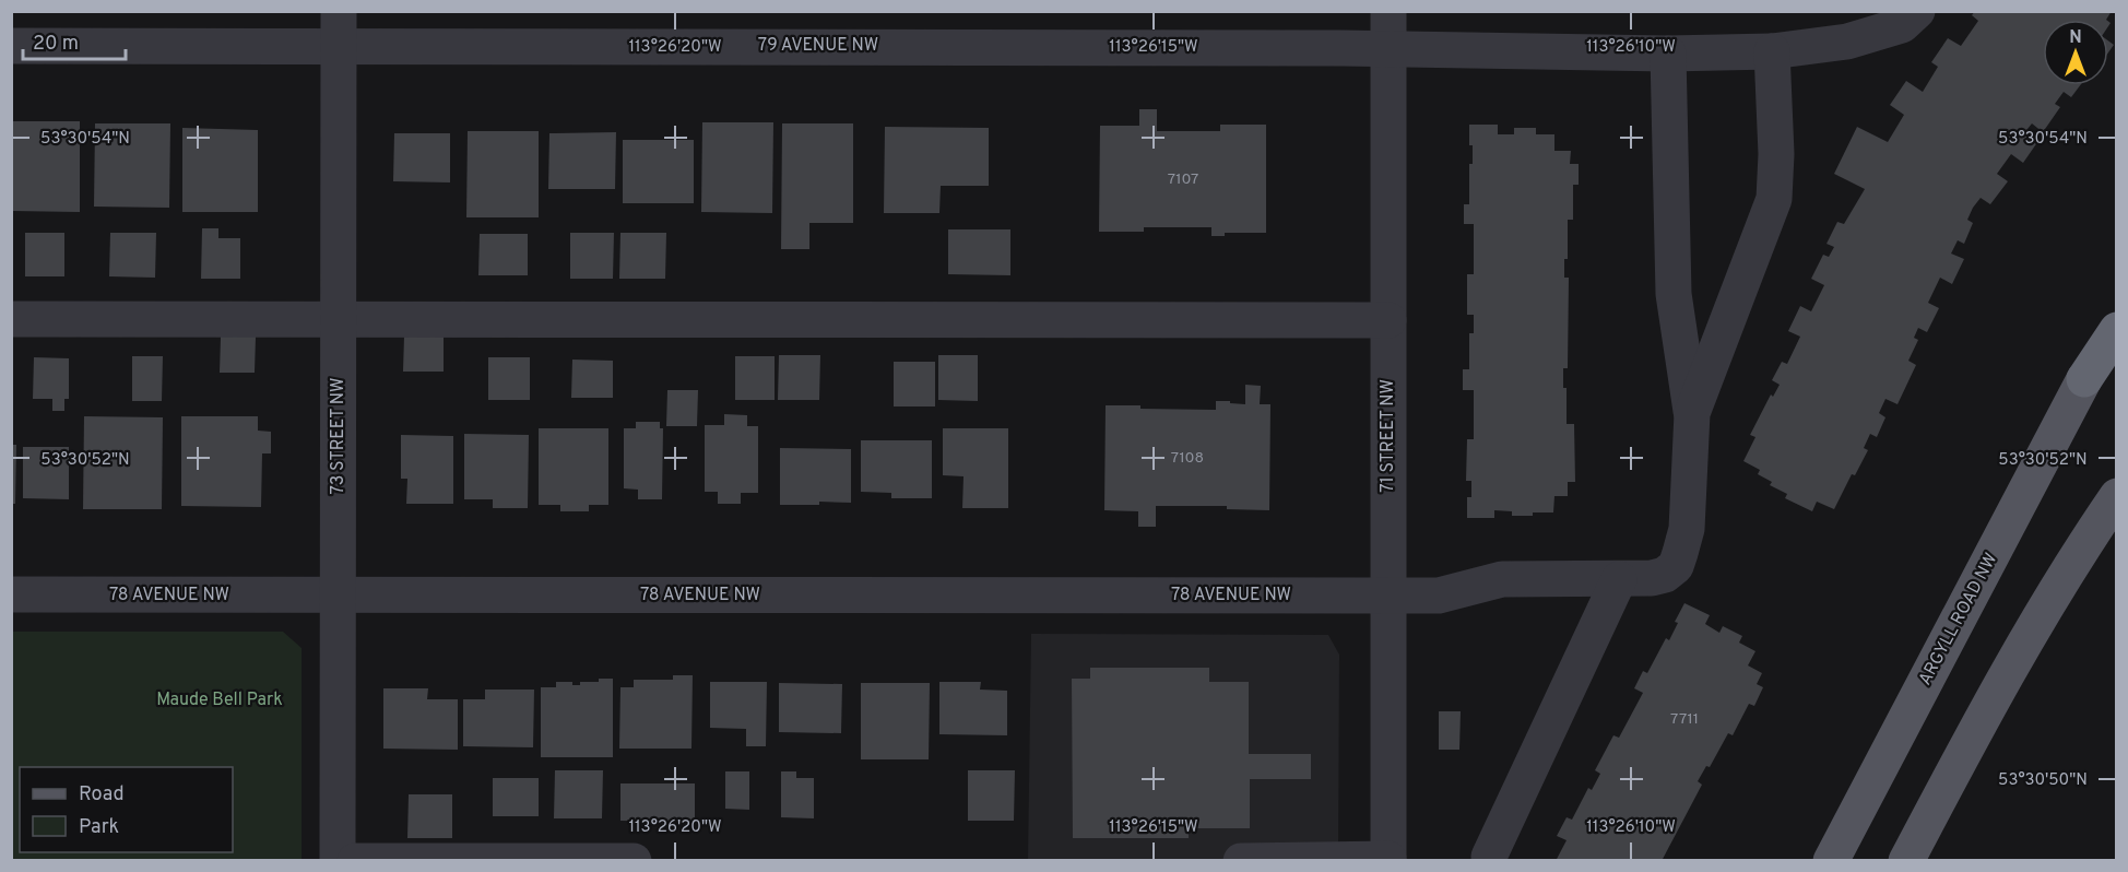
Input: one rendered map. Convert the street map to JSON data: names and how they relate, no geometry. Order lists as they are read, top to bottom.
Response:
{
  "streets": {
    "main road": ["ARGYLL ROAD NW"],
    "street": [
      "79 AVENUE NW",
      "73 STREET NW",
      "71 STREET NW",
      "78 AVENUE NW"
    ]
  },
  "crossings": [
    ["79 AVENUE NW", "73 STREET NW"],
    ["79 AVENUE NW", "71 STREET NW"],
    ["73 STREET NW", "78 AVENUE NW"],
    ["71 STREET NW", "78 AVENUE NW"]
  ],
  "parks": ["Maude Bell Park"],
  "house_numbers": ["7107", "7108", "7711"],
  "legend": ["Road", "Park"],
  "scale_bar": "20 m",
  "north": "top",
  "coordinates": [
    "113°26'20\"W",
    "113°26'15\"W",
    "113°26'10\"W",
    "53°30'54\"N",
    "53°30'52\"N",
    "53°30'50\"N"
  ]
}
